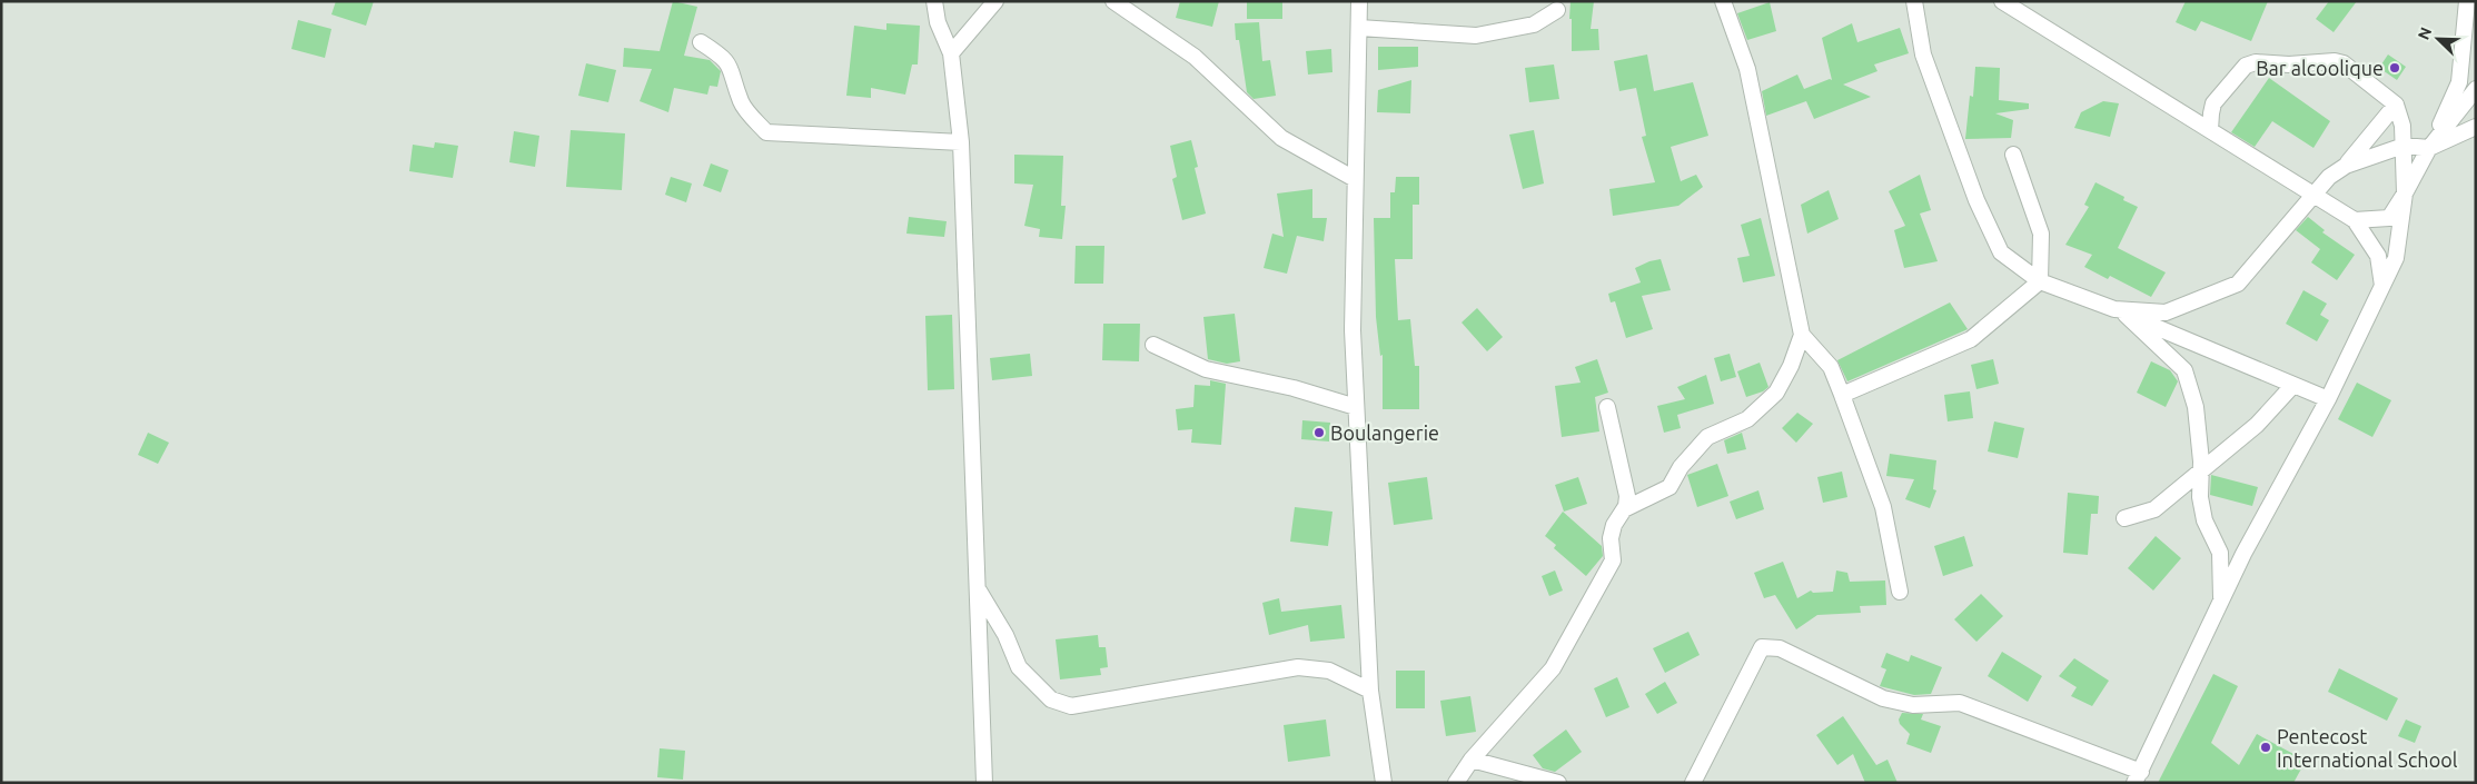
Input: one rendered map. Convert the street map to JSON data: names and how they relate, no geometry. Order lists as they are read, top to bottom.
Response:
{
  "places": ["Bar alcoolique", "Boulangerie", "Pentecost International School"],
  "north": "top left"
}
